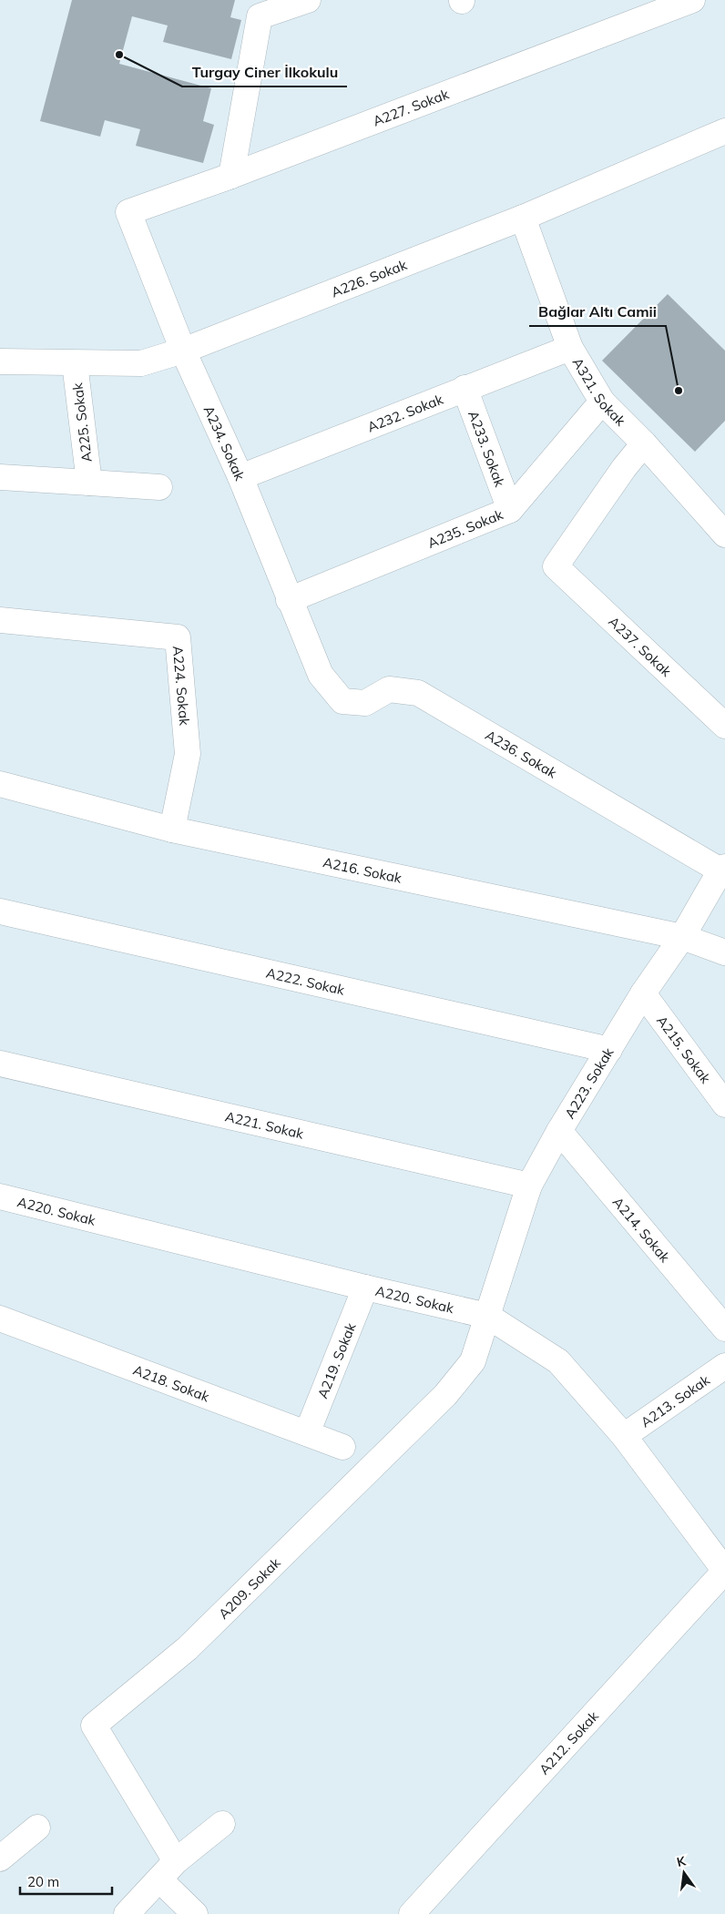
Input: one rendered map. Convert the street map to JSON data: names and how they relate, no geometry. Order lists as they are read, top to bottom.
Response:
{
  "streets": {
    "street": [
      "A227. Sokak",
      "A226. Sokak",
      "A321. Sokak",
      "A232. Sokak",
      "A225. Sokak",
      "A234. Sokak",
      "A233. Sokak",
      "A235. Sokak",
      "A237. Sokak",
      "A224. Sokak",
      "A236. Sokak",
      "A216. Sokak",
      "A222. Sokak",
      "A215. Sokak",
      "A223. Sokak",
      "A221. Sokak",
      "A220. Sokak",
      "A214. Sokak",
      "A219. Sokak",
      "A218. Sokak",
      "A213. Sokak",
      "A209. Sokak",
      "A212. Sokak"
    ]
  },
  "crossings": [
    ["A227. Sokak", "A234. Sokak"],
    ["A226. Sokak", "A321. Sokak"],
    ["A226. Sokak", "A225. Sokak"],
    ["A226. Sokak", "A234. Sokak"],
    ["A321. Sokak", "A232. Sokak"],
    ["A321. Sokak", "A235. Sokak"],
    ["A321. Sokak", "A237. Sokak"],
    ["A232. Sokak", "A234. Sokak"],
    ["A232. Sokak", "A233. Sokak"],
    ["A234. Sokak", "A235. Sokak"],
    ["A234. Sokak", "A236. Sokak"],
    ["A233. Sokak", "A235. Sokak"],
    ["A224. Sokak", "A216. Sokak"],
    ["A236. Sokak", "A223. Sokak"],
    ["A216. Sokak", "A223. Sokak"],
    ["A222. Sokak", "A223. Sokak"],
    ["A215. Sokak", "A223. Sokak"],
    ["A223. Sokak", "A221. Sokak"],
    ["A223. Sokak", "A220. Sokak"],
    ["A223. Sokak", "A214. Sokak"],
    ["A223. Sokak", "A209. Sokak"],
    ["A220. Sokak", "A219. Sokak"],
    ["A220. Sokak", "A213. Sokak"],
    ["A220. Sokak", "A209. Sokak"],
    ["A220. Sokak", "A212. Sokak"],
    ["A219. Sokak", "A218. Sokak"]
  ],
  "places": ["Turgay Ciner İlkokulu", "Bağlar Altı Camii"],
  "scale_bar": "20 m",
  "north": "top"
}
